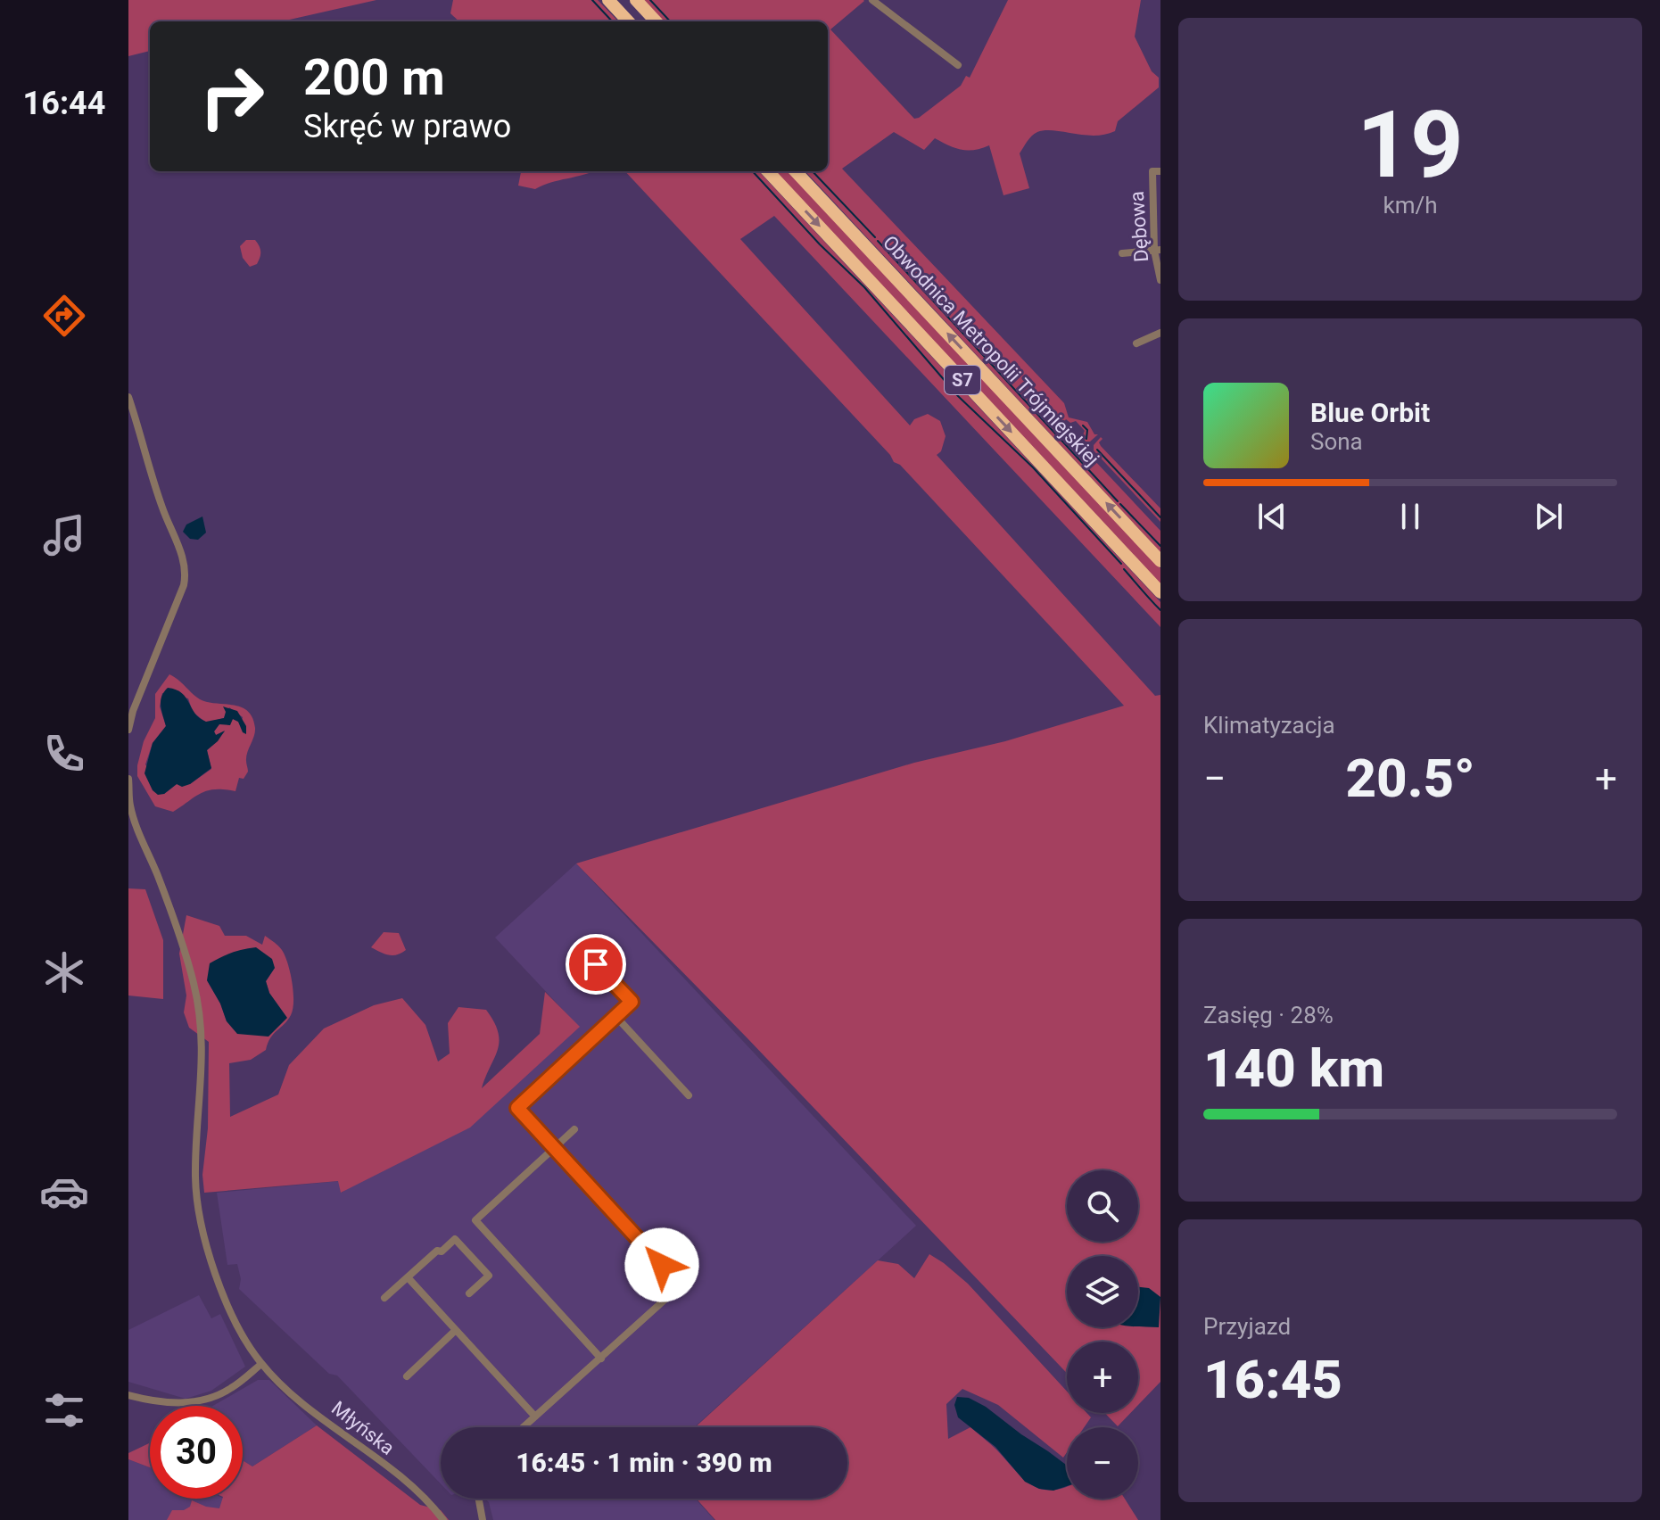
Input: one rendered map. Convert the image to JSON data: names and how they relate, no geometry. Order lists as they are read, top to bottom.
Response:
{
  "streets": {
    "highway": ["Obwodnica Metropolii Trójmiejskiej", "S7"],
    "street": ["Dębowa", "Młyńska"]
  },
  "page": {
    "tabs": "16:44",
    "tile": [
      ["19", "km/h"],
      "Klimatyzacja",
      ["Zasięg · 28%", "140 km"],
      ["Przyjazd", "16:45"]
    ],
    "turn": ["200 m", "Skręć w prawo"],
    "song": ["Blue Orbit", "Sona"],
    "heat": ["−", "20.5°", "+"],
    "map_buttons": ["+", "−"],
    "limit": "30",
    "trip": "16:45 · 1 min · 390 m"
  }
}
